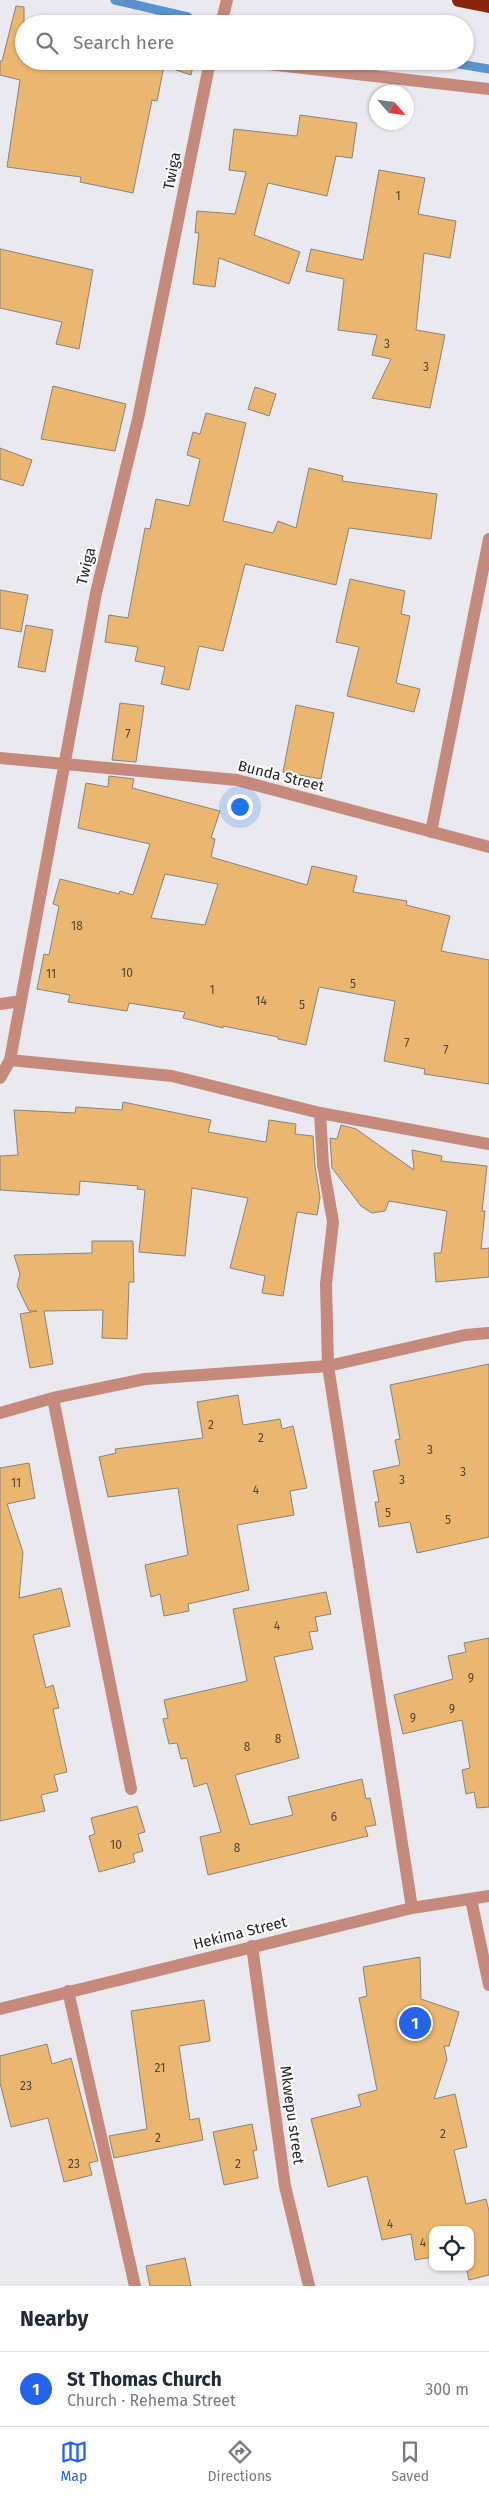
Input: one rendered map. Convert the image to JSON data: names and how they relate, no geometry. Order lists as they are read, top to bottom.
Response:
{
  "streets": {
    "street": [
      "Twiga",
      "Bunda Street",
      "Hekima Street",
      "Mkwepu street"
    ]
  },
  "crossings": [
    ["Twiga", "Bunda Street"],
    ["Hekima Street", "Mkwepu street"]
  ],
  "house_numbers": [
    "1",
    "3",
    "3",
    "7",
    "18",
    "10",
    "11",
    "5",
    "1",
    "14",
    "5",
    "7",
    "7",
    "2",
    "2",
    "3",
    "3",
    "3",
    "11",
    "4",
    "5",
    "5",
    "4",
    "9",
    "9",
    "9",
    "8",
    "8",
    "6",
    "10",
    "8",
    "21",
    "23",
    "2",
    "2",
    "23",
    "2",
    "4",
    "4"
  ],
  "north": "bottom right",
  "page": {
    "search": "Search here",
    "pins": "1",
    "heading": "Nearby",
    "list": [
      {
        "mark": "1",
        "name": "St Thomas Church",
        "note": "Church · Rehema Street",
        "value": "300 m"
      }
    ],
    "nav": ["Map", "Directions", "Saved"]
  }
}
